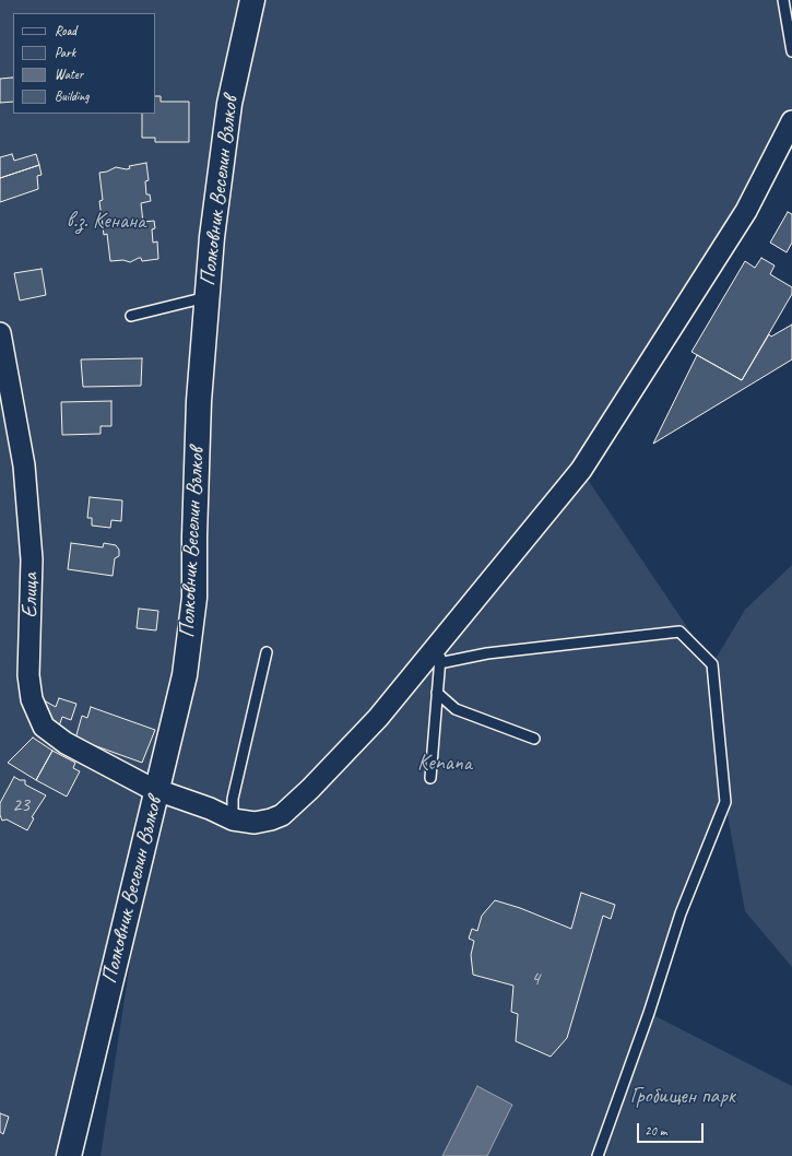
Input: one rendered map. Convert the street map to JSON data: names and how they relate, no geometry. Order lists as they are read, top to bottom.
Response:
{
  "streets": {
    "main road": ["Полковник Веселин Вълков"],
    "street": ["Елица"]
  },
  "crossings": [
    ["Полковник Веселин Вълков", "Елица"]
  ],
  "parks": ["в.з. Кенана", "Kenana", "Гробищен парк"],
  "house_numbers": ["23", "4"],
  "legend": [
    "Road",
    "Park",
    "Water",
    "Building"
  ],
  "scale_bar": "20 m"
}
